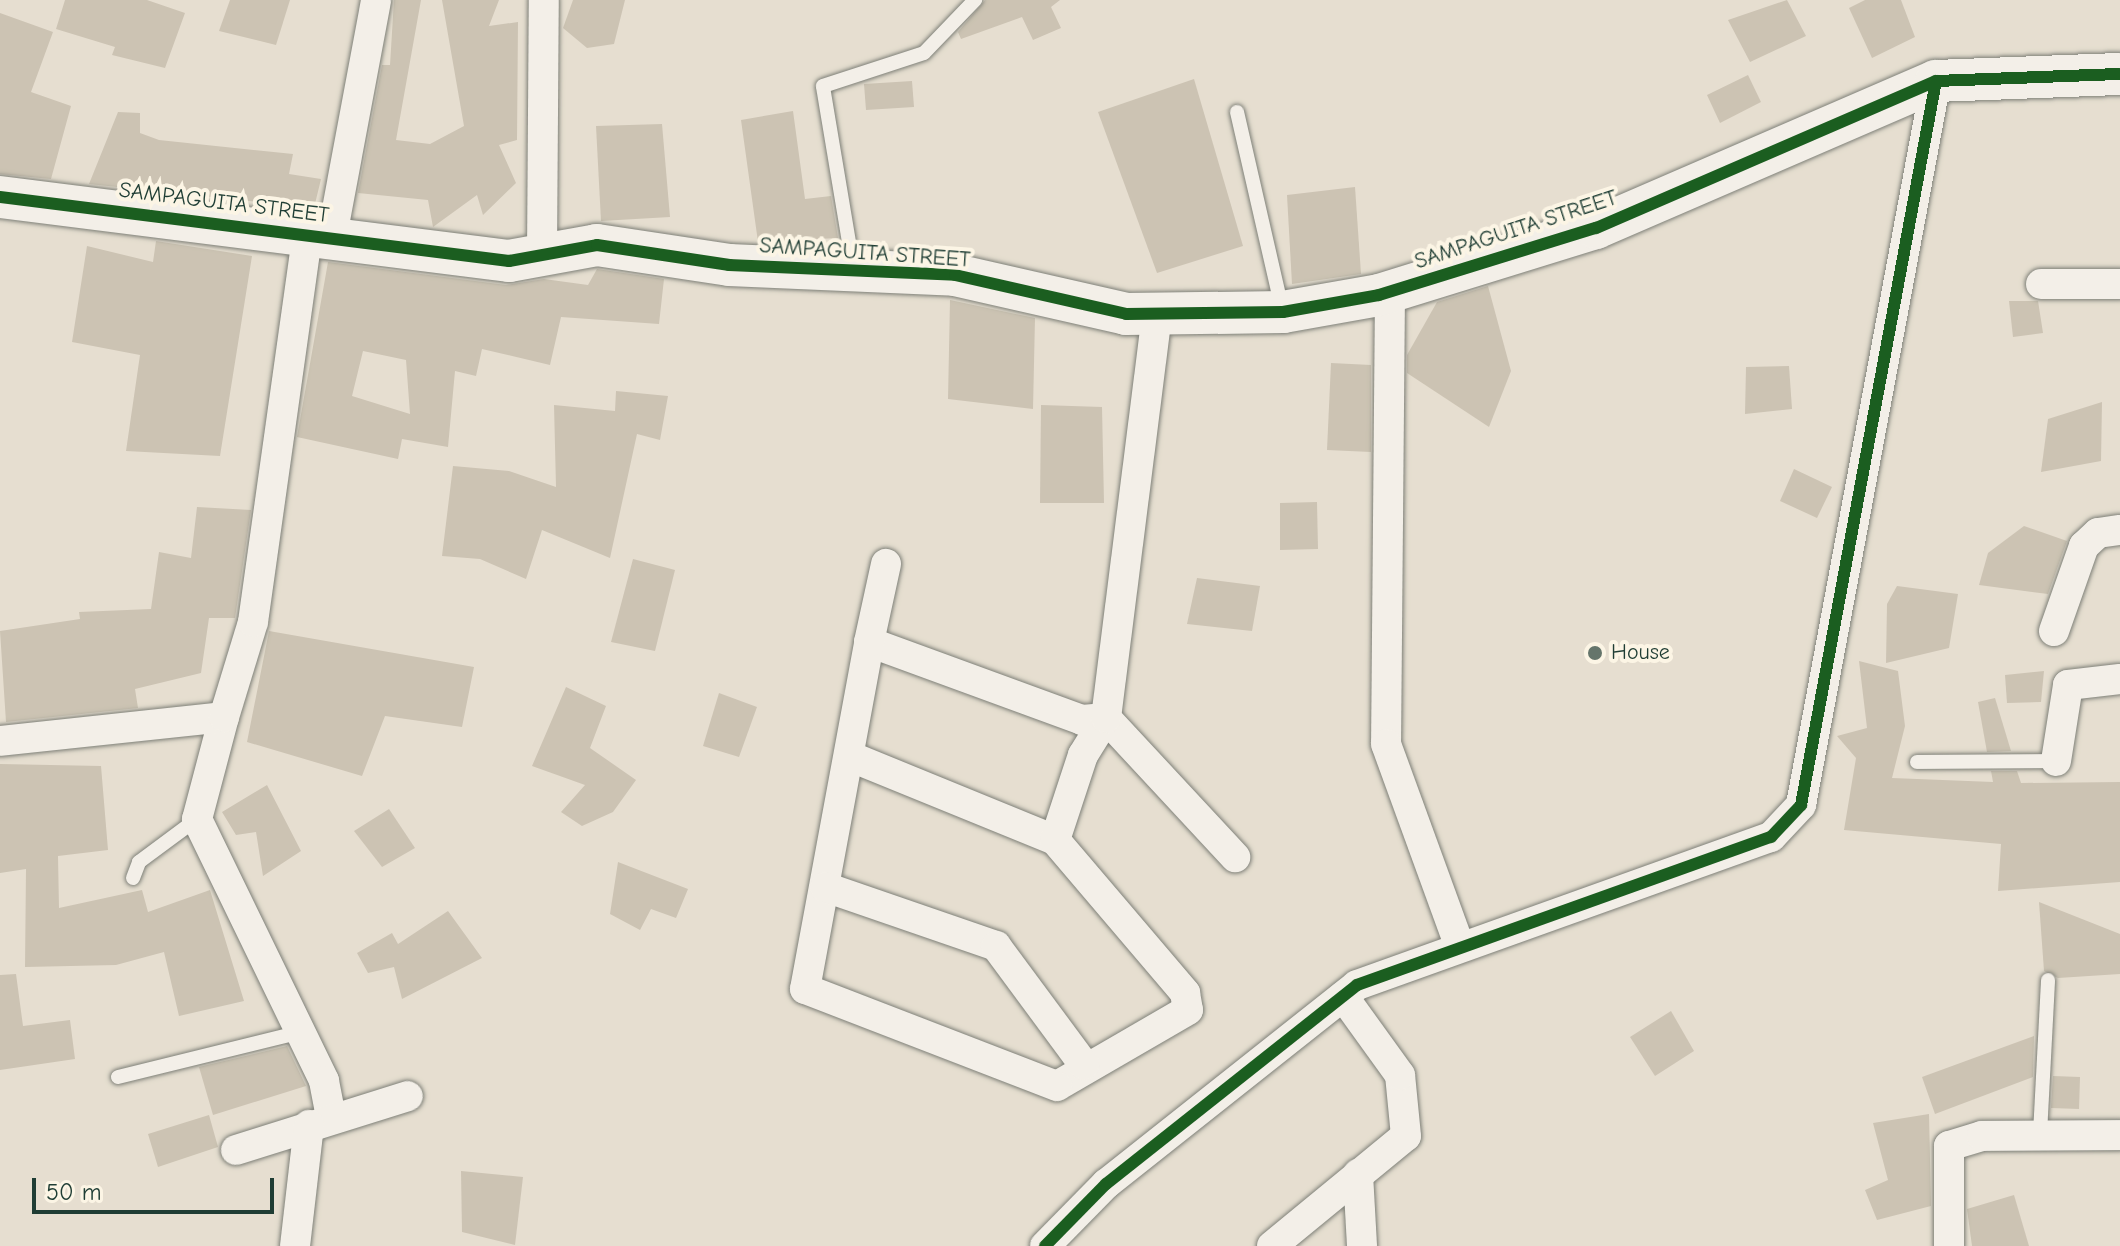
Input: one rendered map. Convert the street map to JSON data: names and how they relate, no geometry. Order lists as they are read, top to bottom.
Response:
{
  "streets": {
    "street": ["SAMPAGUITA STREET"]
  },
  "places": ["House"],
  "scale_bar": "50 m"
}
